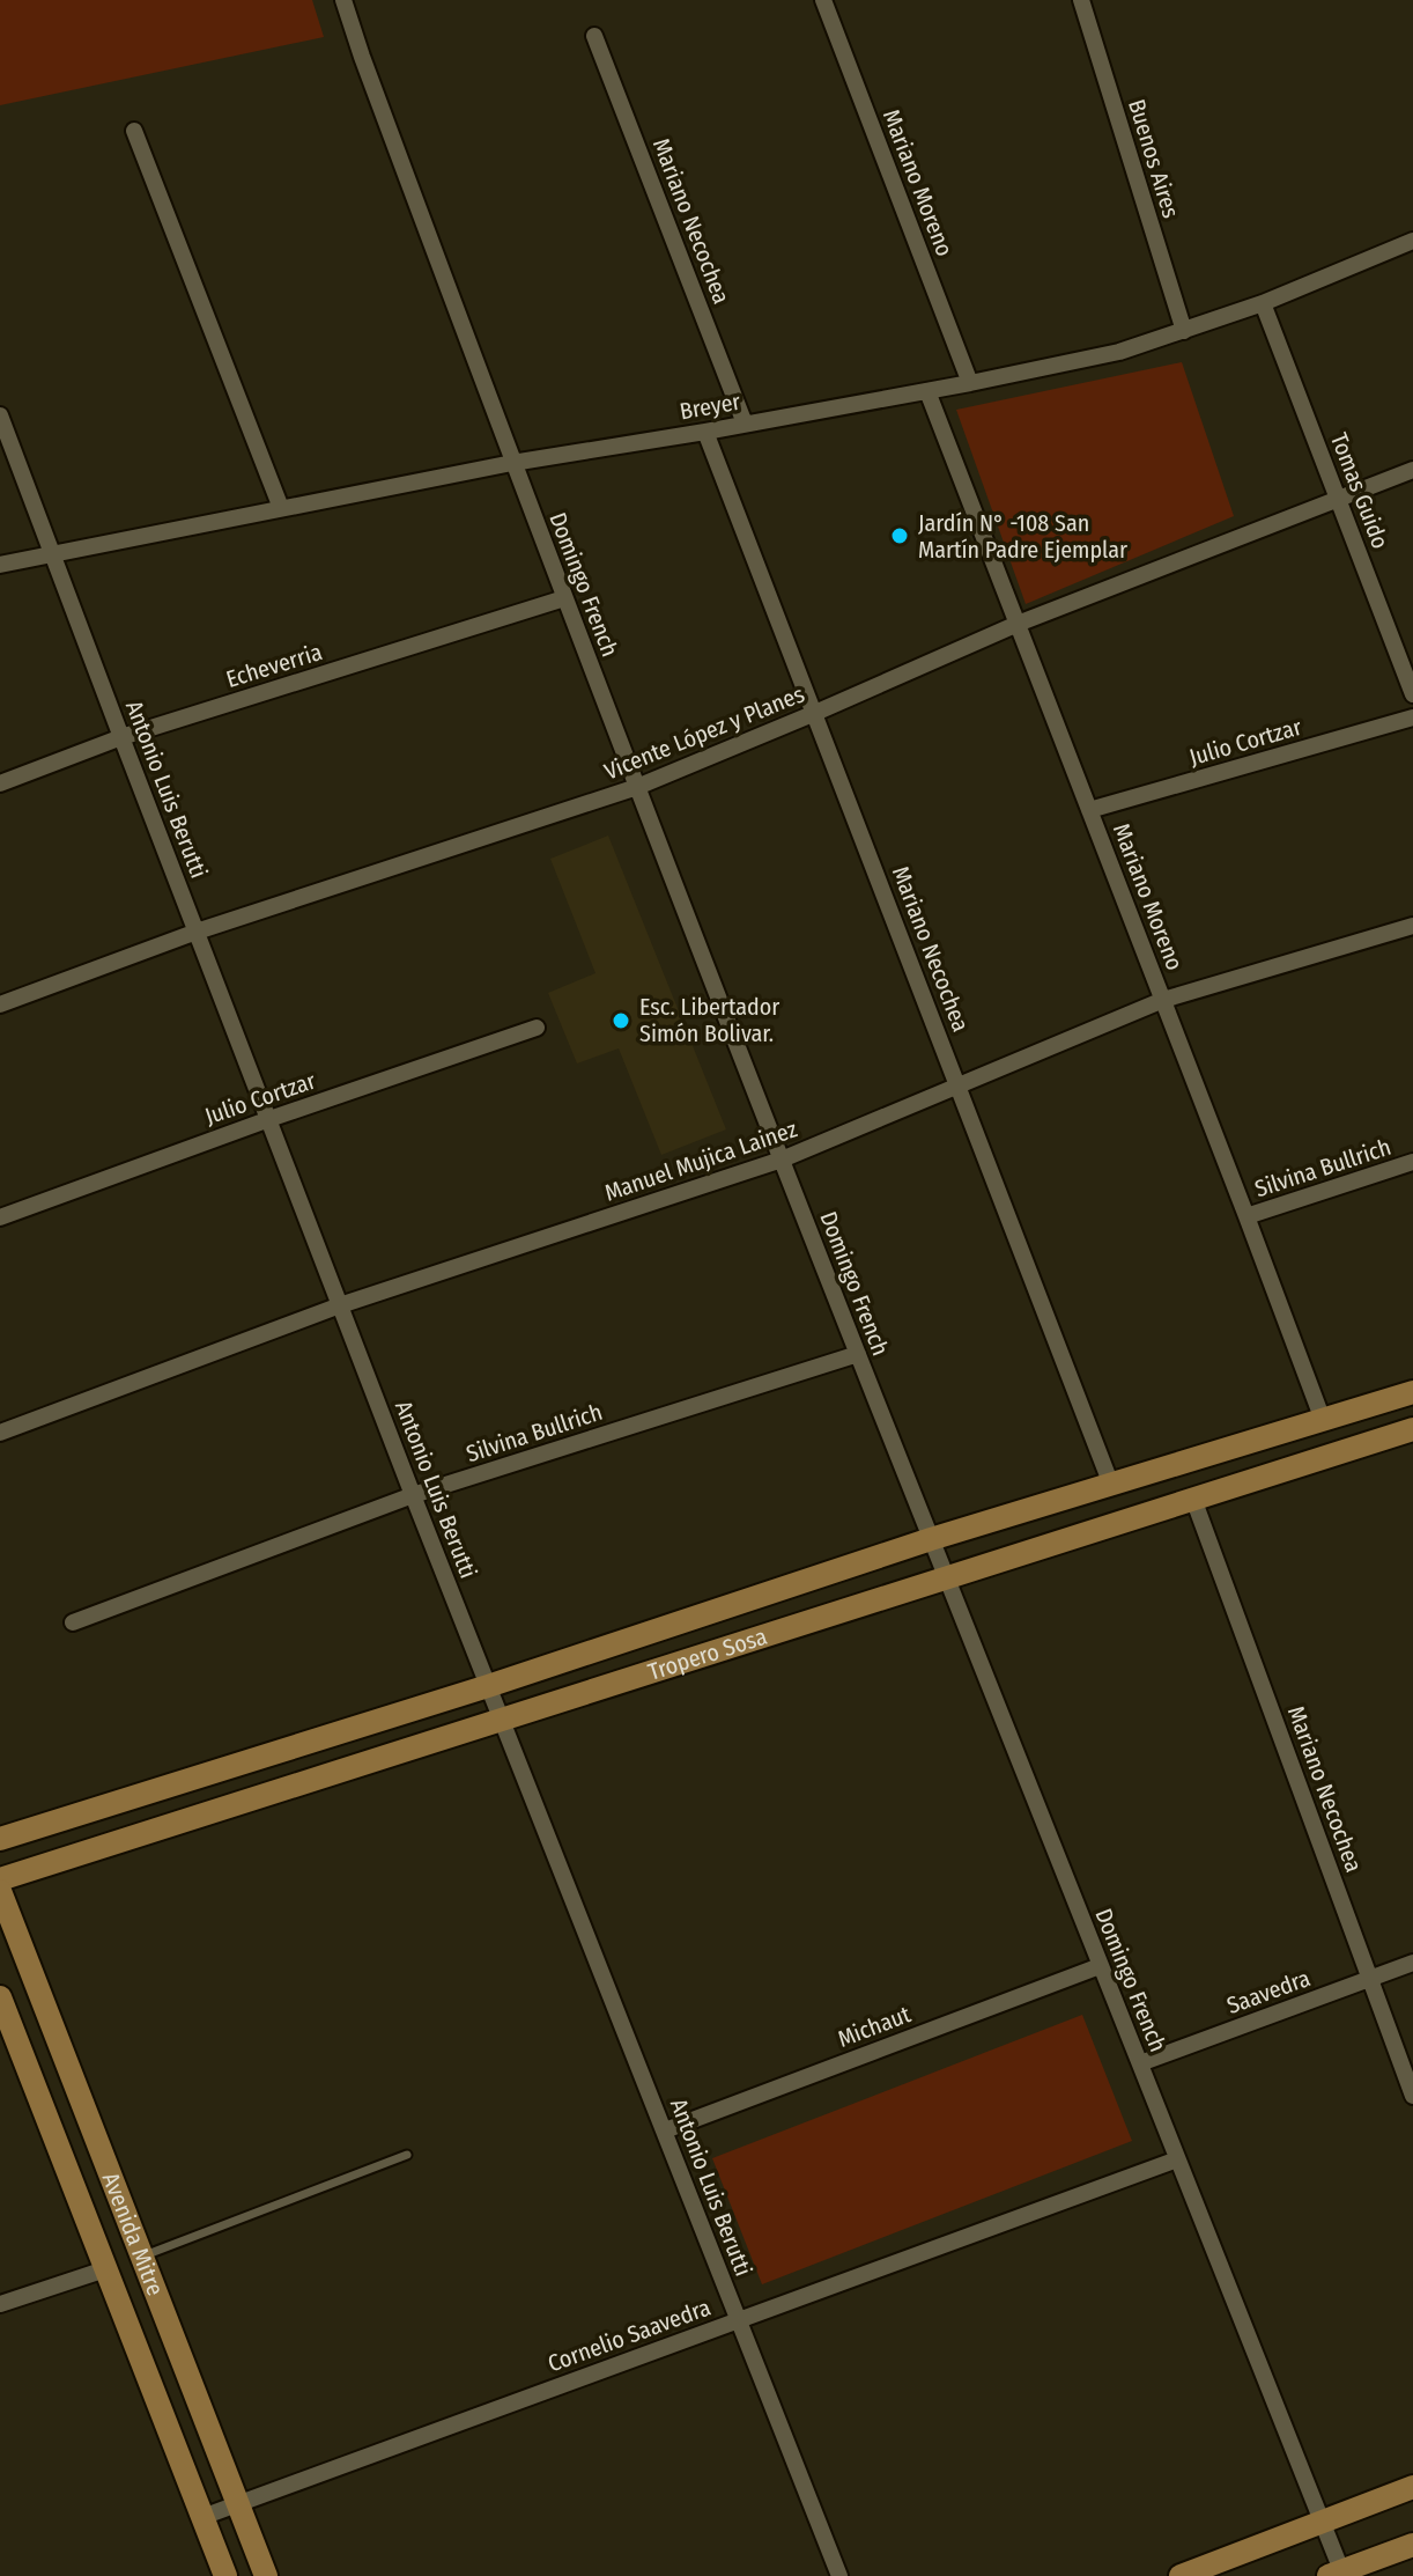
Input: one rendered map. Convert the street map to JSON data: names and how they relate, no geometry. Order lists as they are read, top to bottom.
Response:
{
  "streets": {
    "street": [
      "Buenos Aires",
      "Mariano Moreno",
      "Mariano Necochea",
      "Breyer",
      "Tomas Guido",
      "Domingo French",
      "Echeverria",
      "Vicente López y Planes",
      "Julio Cortzar",
      "Antonio Luis Berutti",
      "Manuel Mujica Lainez",
      "Silvina Bullrich",
      "Tropero Sosa",
      "Saavedra",
      "Michaut",
      "Avenida Mitre",
      "Cornelio Saavedra"
    ]
  },
  "crossings": [
    ["Buenos Aires", "Breyer"],
    ["Mariano Moreno", "Breyer"],
    ["Mariano Moreno", "Vicente López y Planes"],
    ["Mariano Moreno", "Julio Cortzar"],
    ["Mariano Moreno", "Manuel Mujica Lainez"],
    ["Mariano Moreno", "Silvina Bullrich"],
    ["Mariano Moreno", "Tropero Sosa"],
    ["Mariano Necochea", "Breyer"],
    ["Mariano Necochea", "Vicente López y Planes"],
    ["Mariano Necochea", "Manuel Mujica Lainez"],
    ["Mariano Necochea", "Tropero Sosa"],
    ["Mariano Necochea", "Saavedra"],
    ["Breyer", "Tomas Guido"],
    ["Breyer", "Domingo French"],
    ["Breyer", "Antonio Luis Berutti"],
    ["Tomas Guido", "Vicente López y Planes"],
    ["Domingo French", "Echeverria"],
    ["Domingo French", "Vicente López y Planes"],
    ["Domingo French", "Manuel Mujica Lainez"],
    ["Domingo French", "Silvina Bullrich"],
    ["Domingo French", "Tropero Sosa"],
    ["Domingo French", "Saavedra"],
    ["Domingo French", "Michaut"],
    ["Domingo French", "Cornelio Saavedra"],
    ["Echeverria", "Antonio Luis Berutti"],
    ["Vicente López y Planes", "Antonio Luis Berutti"],
    ["Julio Cortzar", "Antonio Luis Berutti"],
    ["Antonio Luis Berutti", "Manuel Mujica Lainez"],
    ["Antonio Luis Berutti", "Silvina Bullrich"],
    ["Antonio Luis Berutti", "Tropero Sosa"],
    ["Antonio Luis Berutti", "Michaut"],
    ["Antonio Luis Berutti", "Cornelio Saavedra"],
    ["Avenida Mitre", "Cornelio Saavedra"]
  ],
  "places": ["Jardín N° -108 San Martín Padre Ejemplar", "Esc. Libertador Simón Bolivar."]
}
